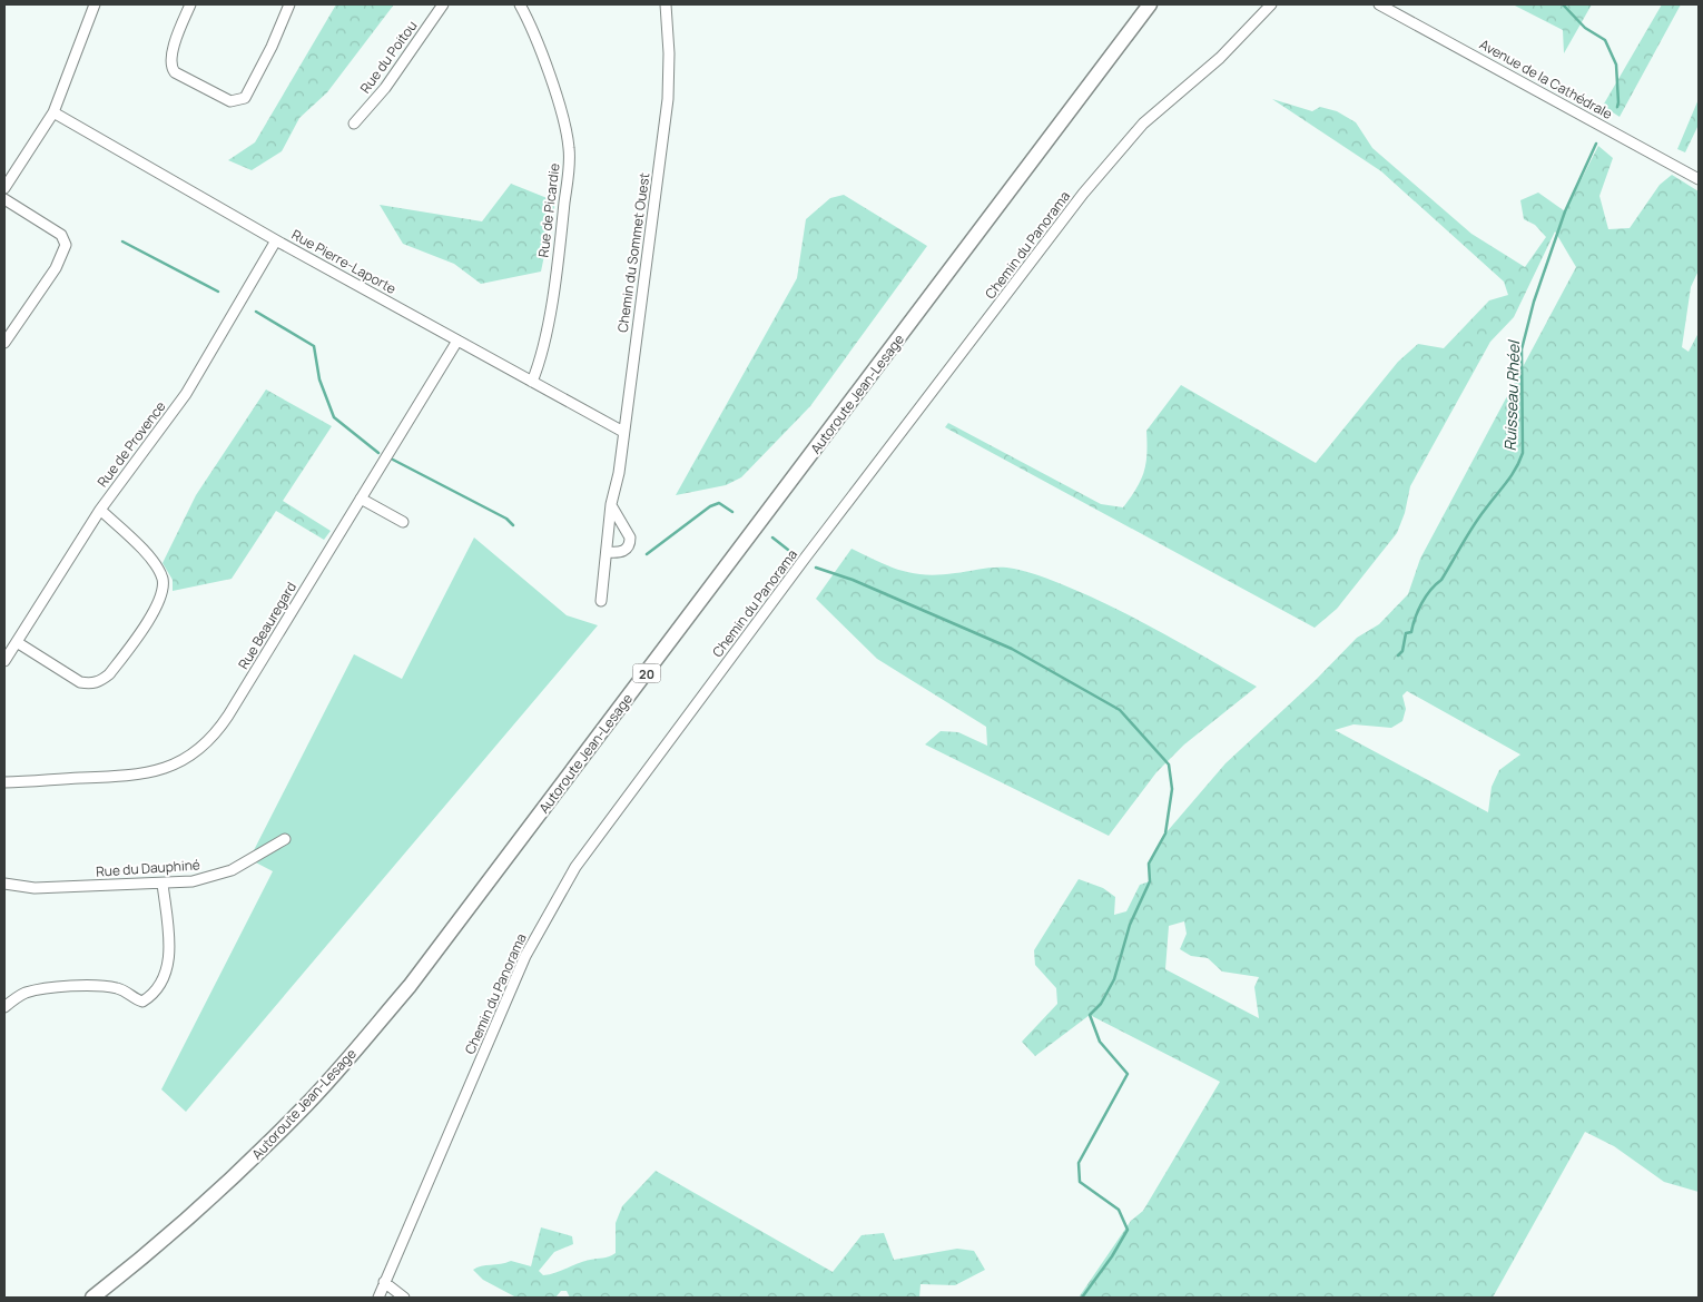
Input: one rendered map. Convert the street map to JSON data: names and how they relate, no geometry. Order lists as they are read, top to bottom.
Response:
{
  "streets": {
    "highway": ["Autoroute Jean-Lesage", "20"],
    "street": [
      "Rue du Poitou",
      "Avenue de la Cathédrale",
      "Rue de Picardie",
      "Chemin du Panorama",
      "Chemin du Sommet Ouest",
      "Rue Pierre-Laporte",
      "Rue de Provence",
      "Rue Beauregard",
      "Rue du Dauphiné"
    ]
  },
  "crossings": [
    ["Rue de Picardie", "Rue Pierre-Laporte"],
    ["Chemin du Sommet Ouest", "Rue Pierre-Laporte"],
    ["Rue Pierre-Laporte", "Rue de Provence"],
    ["Rue Pierre-Laporte", "Rue Beauregard"]
  ],
  "water": ["Ruisseau Rhéel"]
}
